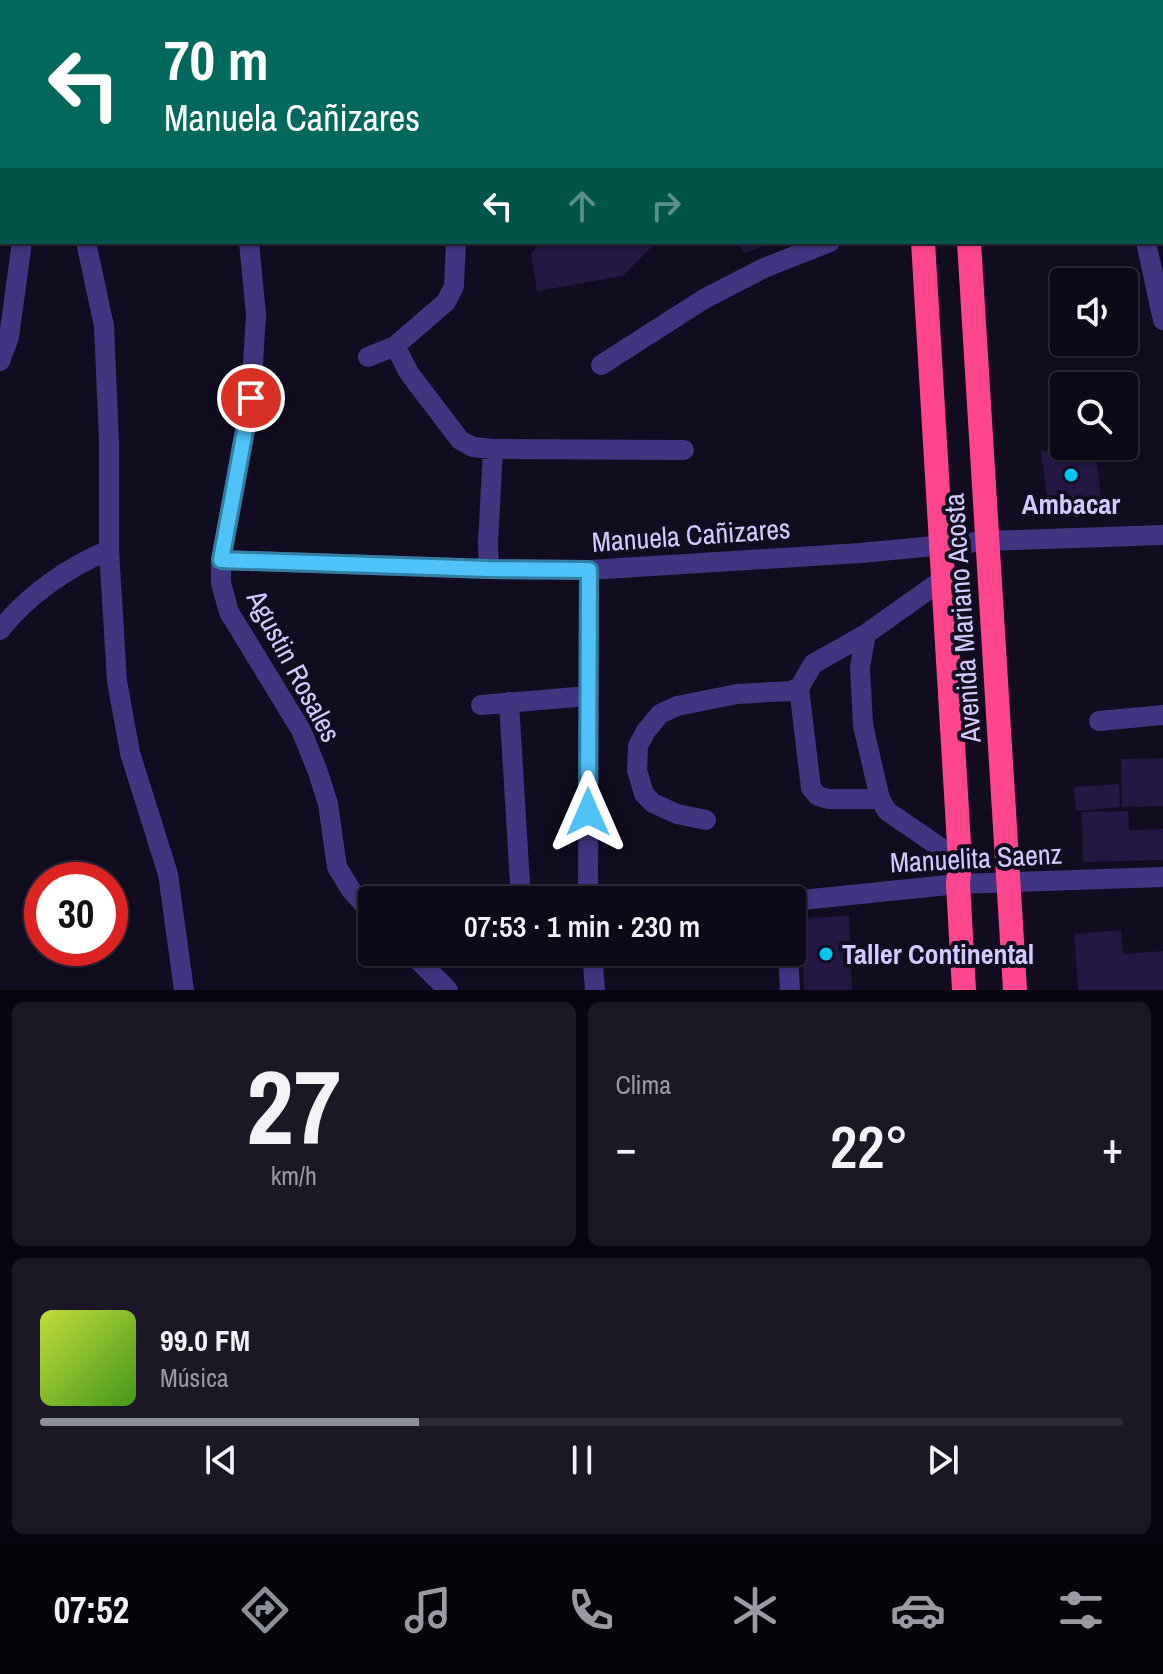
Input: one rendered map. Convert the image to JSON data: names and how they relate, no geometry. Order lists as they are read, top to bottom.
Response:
{
  "streets": {
    "highway": ["Avenida Mariano Acosta"],
    "street": ["Manuela Cañizares", "Agustin Rosales", "Manuelita Saenz"]
  },
  "crossings": [
    ["Manuela Cañizares", "Avenida Mariano Acosta"],
    ["Manuela Cañizares", "Agustin Rosales"],
    ["Avenida Mariano Acosta", "Manuelita Saenz"]
  ],
  "places": ["Ambacar", "Taller Continental"],
  "page": {
    "turn": ["70 m", "Manuela Cañizares"],
    "limit": "30",
    "trip": "07:53 · 1 min · 230 m",
    "tile": [
      ["27", "km/h"],
      "Clima"
    ],
    "heat": ["−", "22°", "+"],
    "song": ["99.0 FM", "Música"],
    "tabs": "07:52"
  }
}
